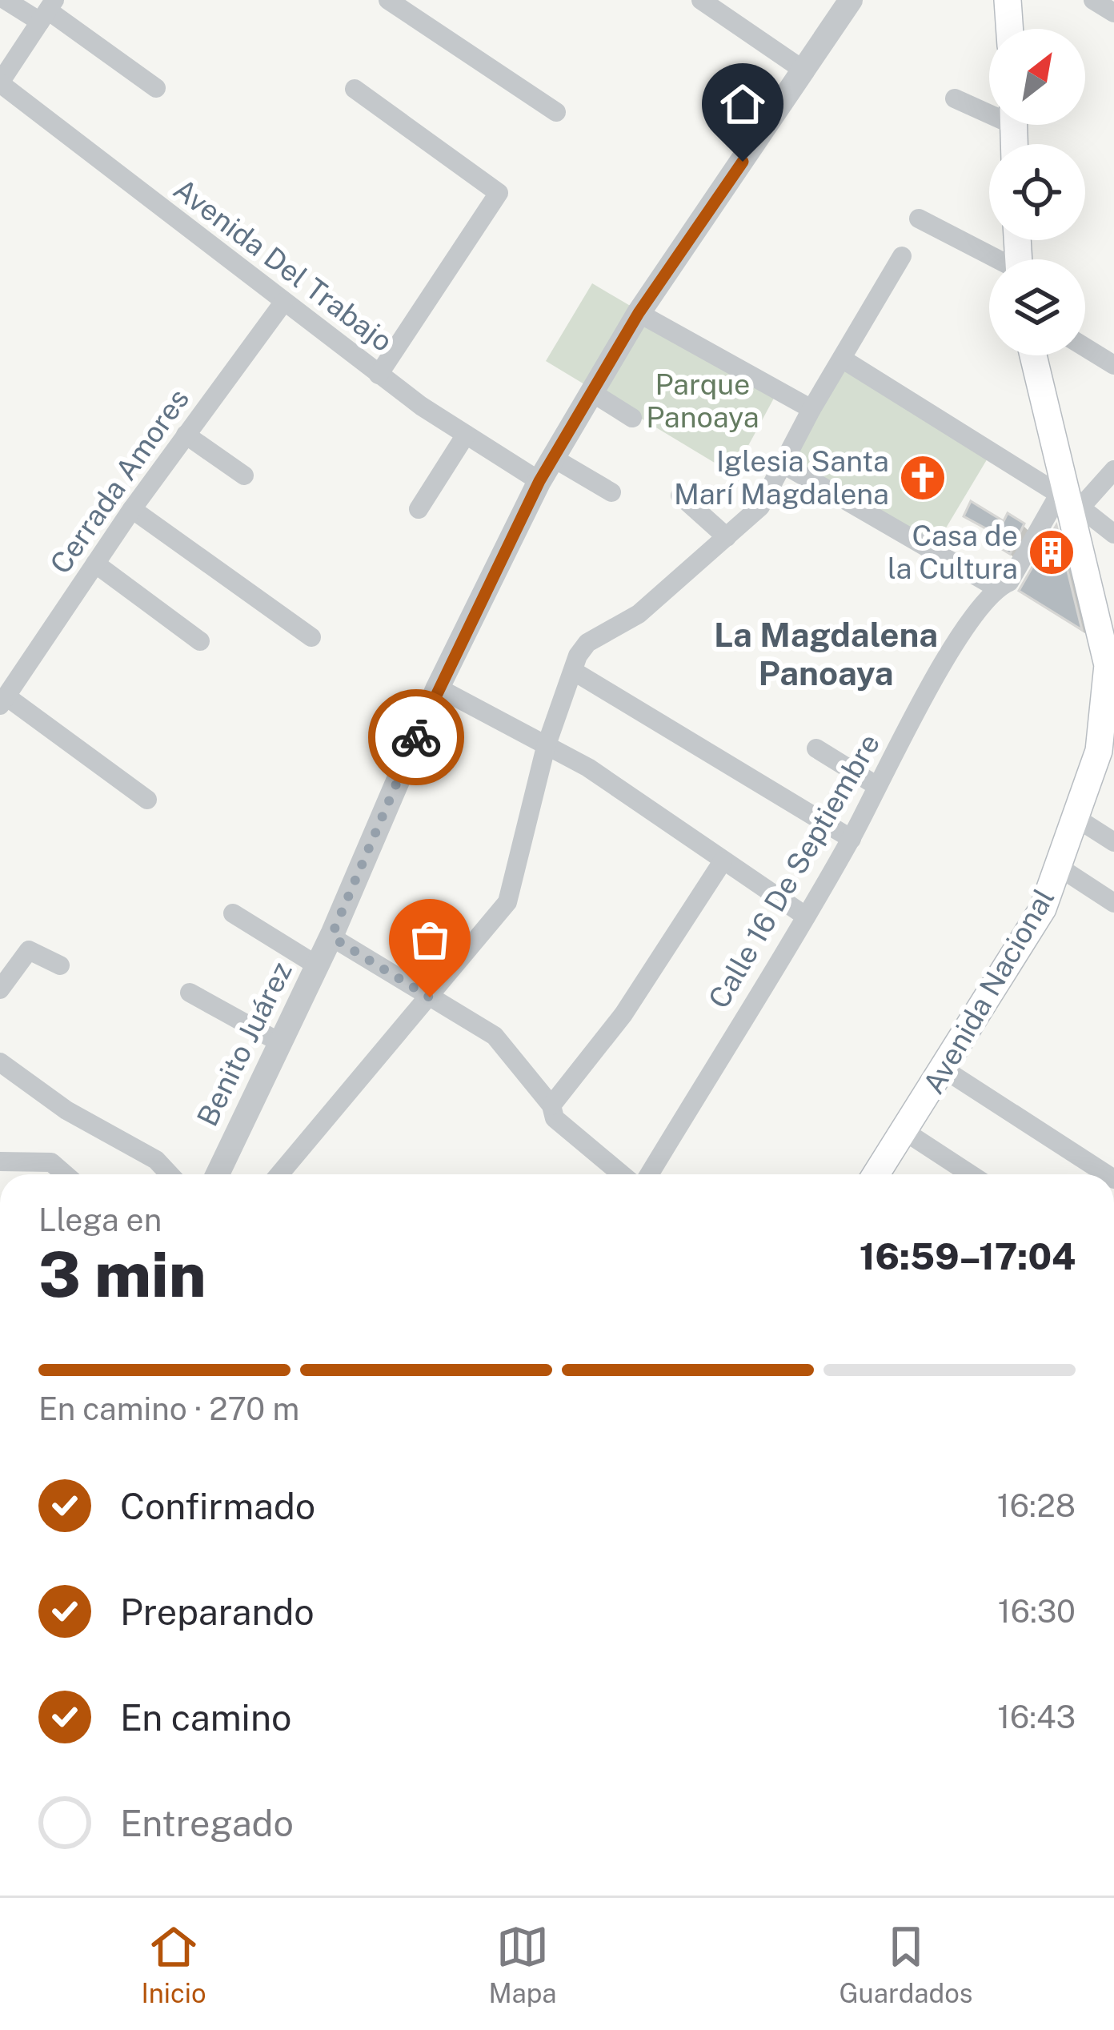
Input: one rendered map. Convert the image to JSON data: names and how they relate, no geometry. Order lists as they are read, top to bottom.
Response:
{
  "streets": {
    "main road": ["Avenida Nacional"],
    "street": [
      "Avenida Del Trabajo",
      "Cerrada Amores",
      "Calle 16 De Septiembre",
      "Benito Juárez"
    ]
  },
  "crossings": [
    ["Avenida Del Trabajo", "Cerrada Amores"],
    ["Avenida Del Trabajo", "Benito Juárez"],
    ["Calle 16 De Septiembre", "Avenida Nacional"]
  ],
  "districts": ["La Magdalena Panoaya"],
  "parks": ["Parque Panoaya"],
  "places": {
    "church": ["Iglesia Santa Marí Magdalena"],
    "building": ["Casa de la Cultura"]
  },
  "north": "top right",
  "page": {
    "heading": ["3 min", "Llega en", "16:59–17:04"],
    "bar": "En camino · 270 m",
    "list": [
      ["Confirmado", "16:28"],
      ["Preparando", "16:30"],
      ["En camino", "16:43"],
      "Entregado"
    ],
    "tabs": ["Inicio", "Mapa", "Guardados"]
  }
}
